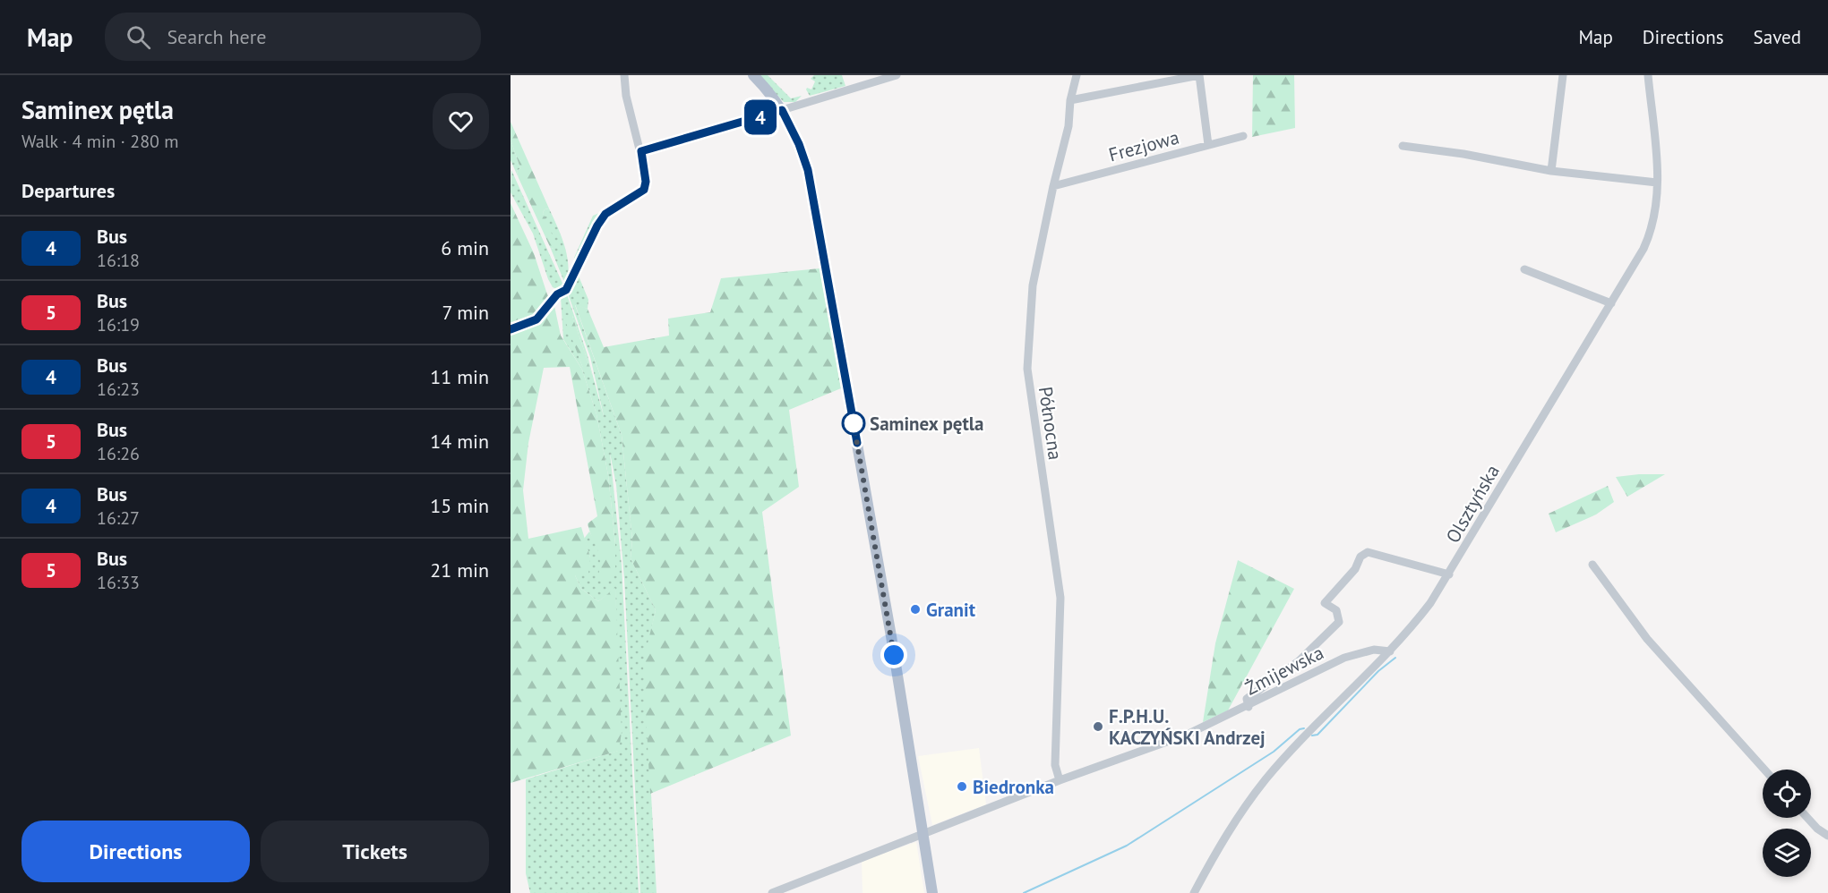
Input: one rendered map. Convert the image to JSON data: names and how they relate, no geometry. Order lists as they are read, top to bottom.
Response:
{
  "streets": {
    "street": [
      "Frezjowa",
      "Północna",
      "Olsztyńska",
      "Żmijewska"
    ]
  },
  "crossings": [
    ["Frezjowa", "Północna"],
    ["Północna", "Żmijewska"],
    ["Olsztyńska", "Żmijewska"]
  ],
  "places": [
    "Saminex pętla",
    "Granit",
    "F.P.H.U. KACZYŃSKI Andrzej",
    "Biedronka"
  ],
  "lines": ["bus line 4"],
  "page": {
    "header": "Map",
    "search": "Search here",
    "nav": ["Map", "Directions", "Saved"],
    "heading": [
      ["Saminex pętla", "Walk · 4 min · 280 m"],
      "Departures"
    ],
    "on_map": "4",
    "list": [
      {
        "mark": "4",
        "name": "Bus",
        "note": "16:18",
        "value": "6 min"
      },
      {
        "mark": "5",
        "name": "Bus",
        "note": "16:19",
        "value": "7 min"
      },
      {
        "mark": "4",
        "name": "Bus",
        "note": "16:23",
        "value": "11 min"
      },
      {
        "mark": "5",
        "name": "Bus",
        "note": "16:26",
        "value": "14 min"
      },
      {
        "mark": "4",
        "name": "Bus",
        "note": "16:27",
        "value": "15 min"
      },
      {
        "mark": "5",
        "name": "Bus",
        "note": "16:33",
        "value": "21 min"
      }
    ],
    "buttons": ["Directions", "Tickets"]
  }
}
